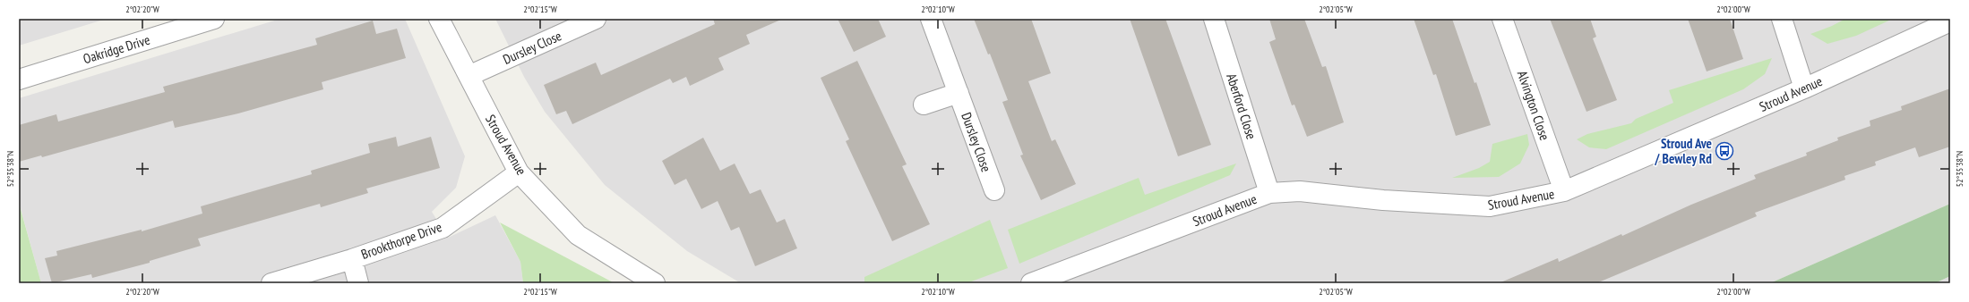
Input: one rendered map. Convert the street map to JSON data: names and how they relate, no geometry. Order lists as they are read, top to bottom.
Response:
{
  "streets": {
    "street": [
      "Dursley Close",
      "Oakridge Drive",
      "Stroud Avenue",
      "Alvington Close",
      "Aberford Close",
      "Brookthorpe Drive"
    ]
  },
  "crossings": [
    ["Dursley Close", "Stroud Avenue"],
    ["Stroud Avenue", "Alvington Close"],
    ["Stroud Avenue", "Aberford Close"],
    ["Stroud Avenue", "Brookthorpe Drive"]
  ],
  "places": {
    "bus stop": ["Stroud Ave / Bewley Rd"]
  },
  "coordinates": [
    "2°02'20\"W",
    "2°02'15\"W",
    "2°02'10\"W",
    "2°02'05\"W",
    "2°02'00\"W",
    "52°35'38\"N"
  ]
}
